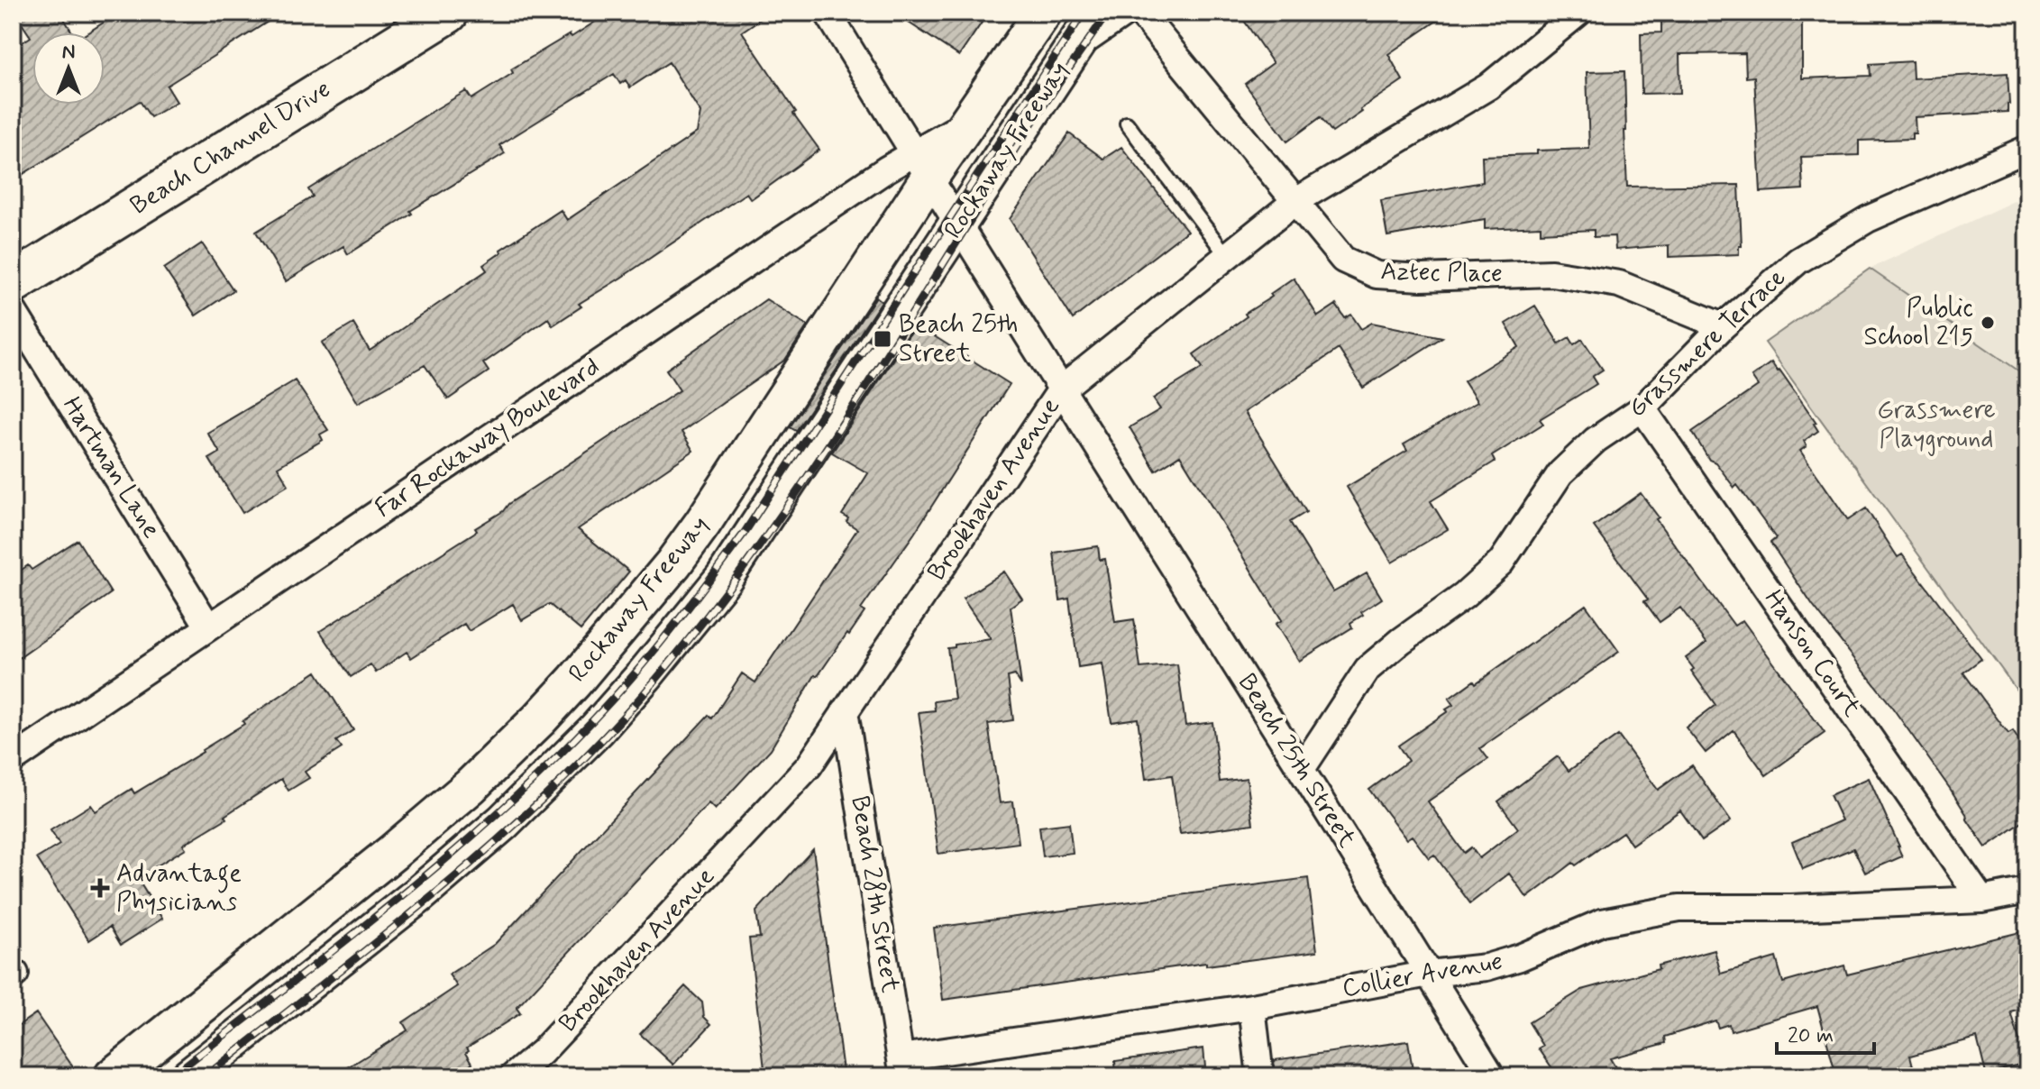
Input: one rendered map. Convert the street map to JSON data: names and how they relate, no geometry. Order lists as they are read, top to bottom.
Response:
{
  "streets": {
    "main road": ["Beach Channel Drive"],
    "street": [
      "Rockaway Freeway",
      "Aztec Place",
      "Grassmere Terrace",
      "Far Rockaway Boulevard",
      "Hartman Lane",
      "Brookhaven Avenue",
      "Hanson Court",
      "Beach 25th Street",
      "Beach 28th Street",
      "Collier Avenue"
    ]
  },
  "crossings": [
    ["Rockaway Freeway", "Far Rockaway Boulevard"],
    ["Rockaway Freeway", "Beach 25th Street"],
    ["Aztec Place", "Grassmere Terrace"],
    ["Aztec Place", "Brookhaven Avenue"],
    ["Grassmere Terrace", "Hanson Court"],
    ["Grassmere Terrace", "Beach 25th Street"],
    ["Far Rockaway Boulevard", "Hartman Lane"],
    ["Far Rockaway Boulevard", "Beach 25th Street"],
    ["Brookhaven Avenue", "Beach 25th Street"],
    ["Brookhaven Avenue", "Beach 28th Street"],
    ["Hanson Court", "Collier Avenue"],
    ["Beach 25th Street", "Collier Avenue"],
    ["Beach 28th Street", "Collier Avenue"]
  ],
  "parks": ["Grassmere Playground"],
  "places": {
    "other": ["Public School 215"],
    "transit": ["Beach 25th Street"],
    "health": ["Advantage Physicians"]
  },
  "scale_bar": "20 m",
  "north": "top"
}
